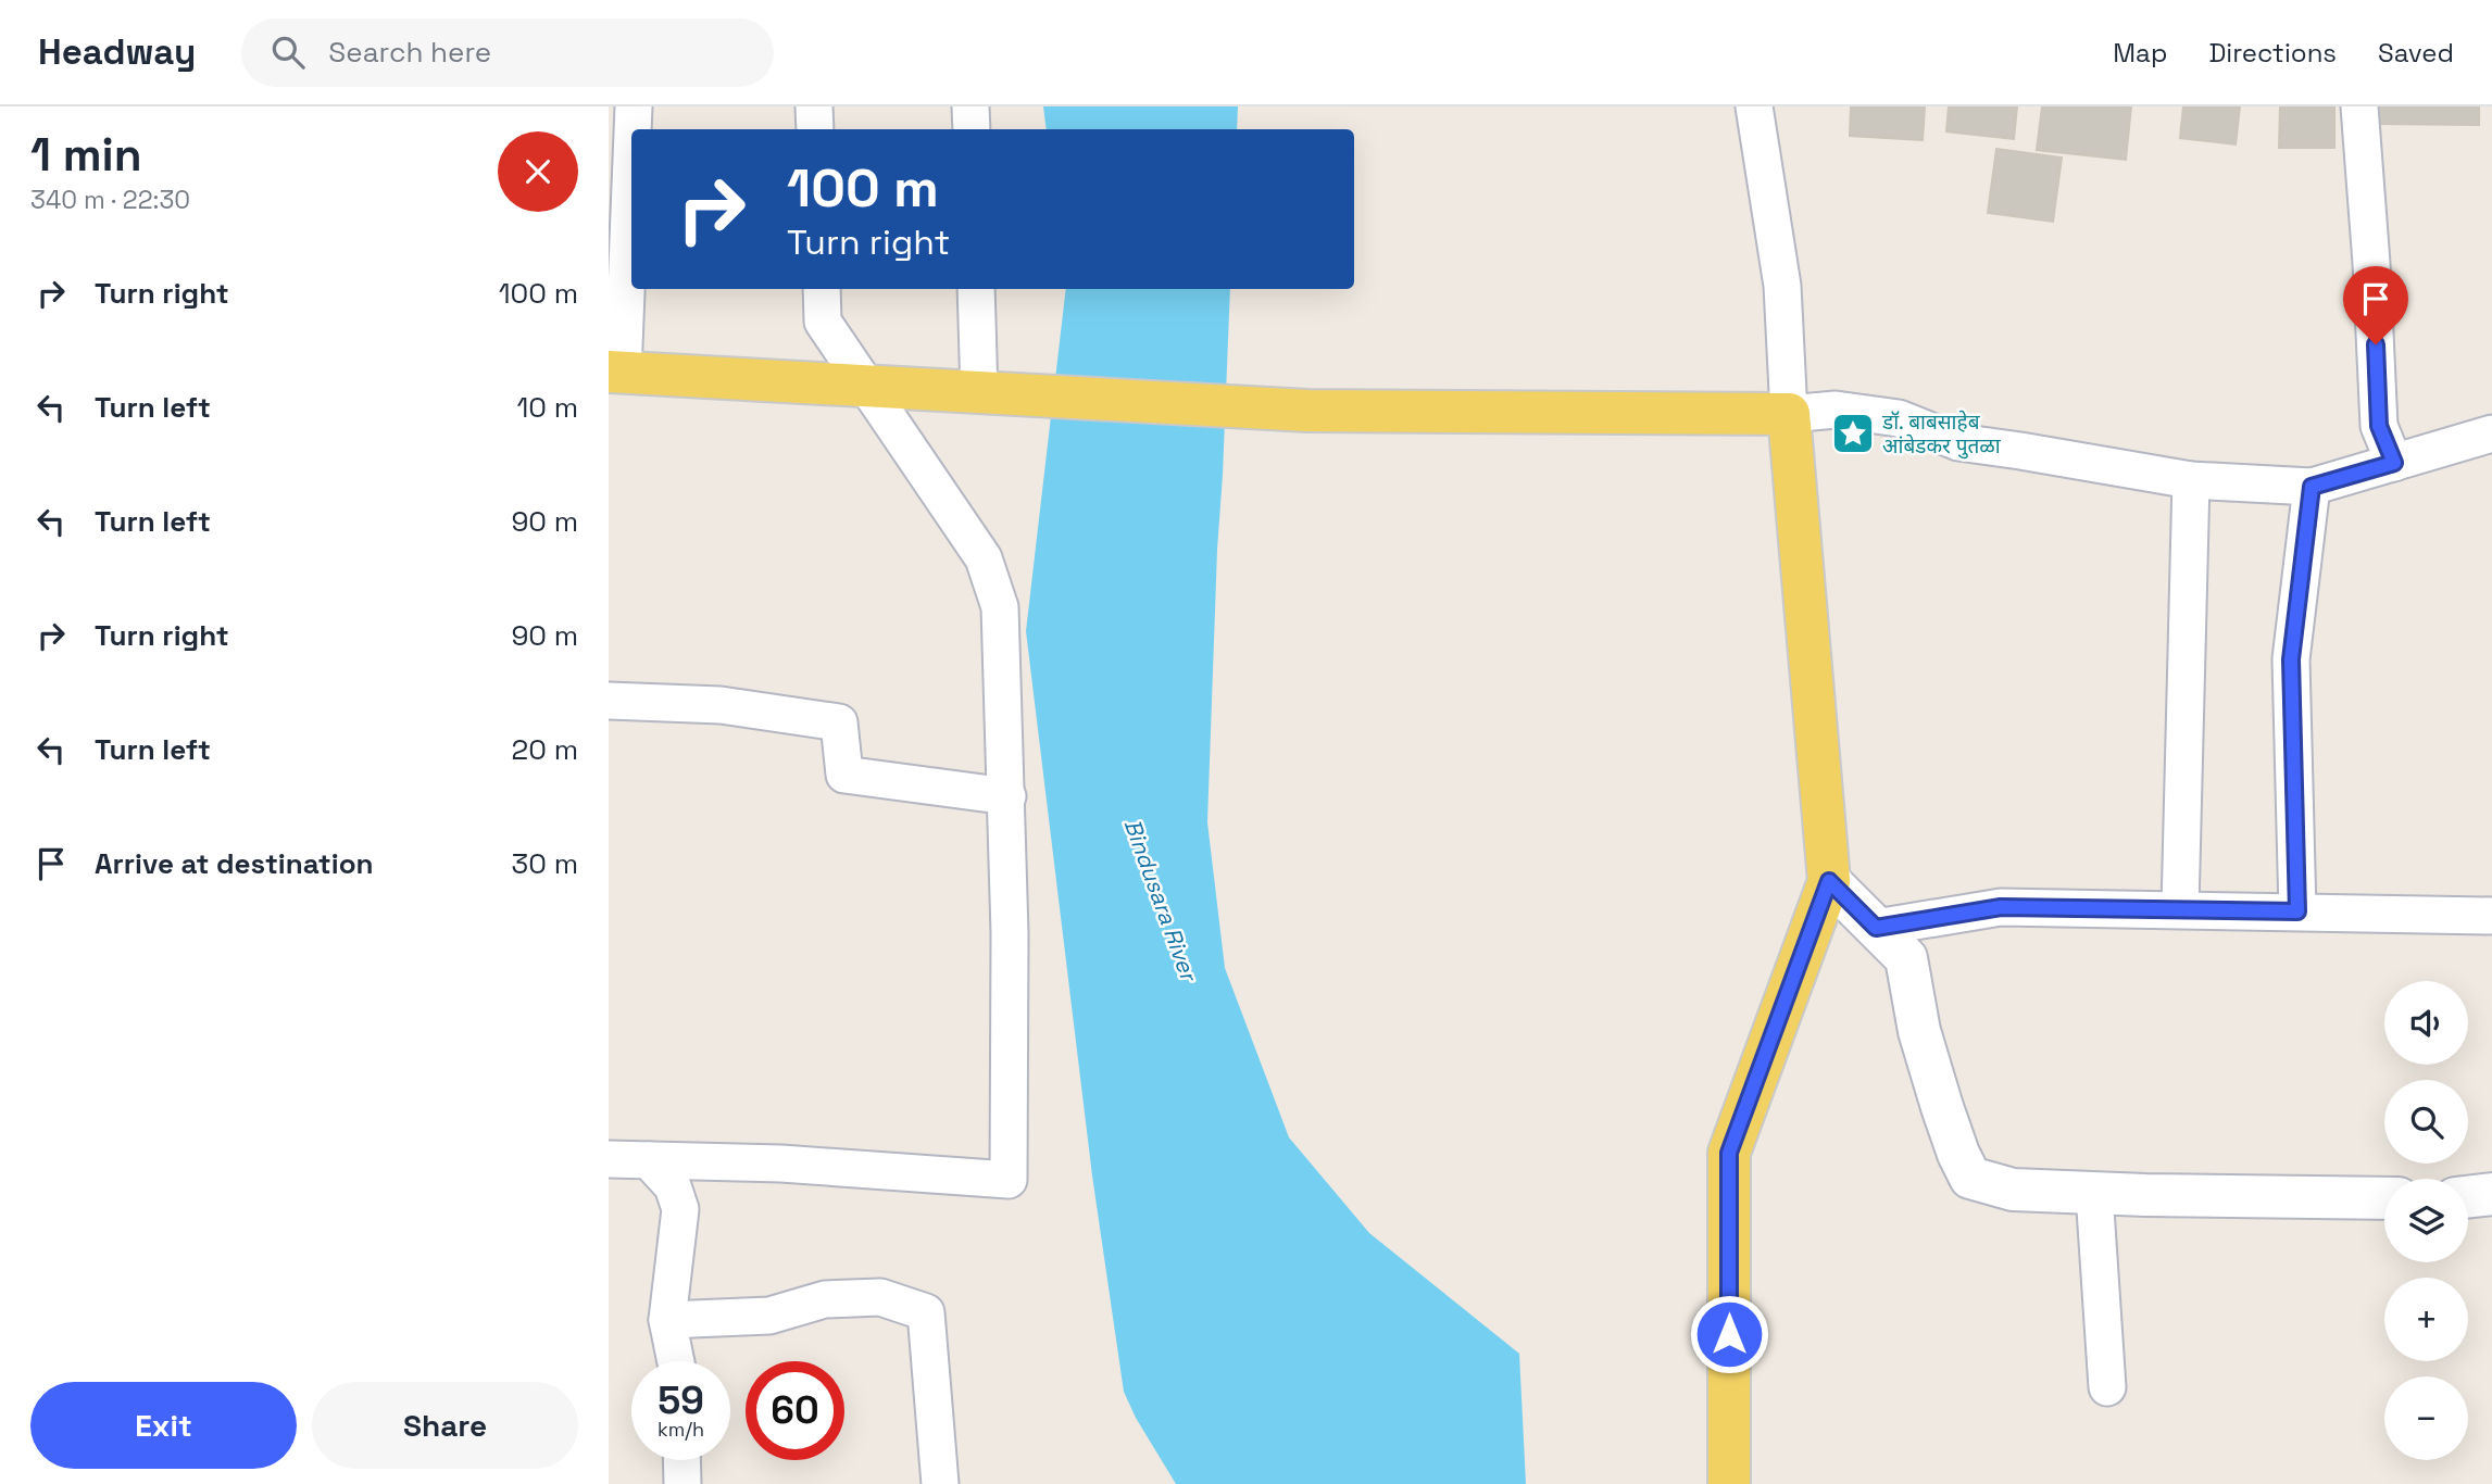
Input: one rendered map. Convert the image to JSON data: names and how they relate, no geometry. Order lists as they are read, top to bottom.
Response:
{
  "water": ["Bindusara River"],
  "places": {
    "place": ["डॉ. बाबसाहेब आंबेडकर पुतळा"]
  },
  "page": {
    "header": "Headway",
    "search": "Search here",
    "nav": ["Map", "Directions", "Saved"],
    "heading": ["1 min", "340 m · 22:30"],
    "turn": ["100 m", "Turn right"],
    "list": [
      {
        "name": "Turn right",
        "value": "100 m"
      },
      {
        "name": "Turn left",
        "value": "10 m"
      },
      {
        "name": "Turn left",
        "value": "90 m"
      },
      {
        "name": "Turn right",
        "value": "90 m"
      },
      {
        "name": "Turn left",
        "value": "20 m"
      },
      {
        "name": "Arrive at destination",
        "value": "30 m"
      }
    ],
    "map_buttons": ["+", "−"],
    "speed": "59 km/h",
    "limit": "60",
    "buttons": ["Exit", "Share"]
  }
}
